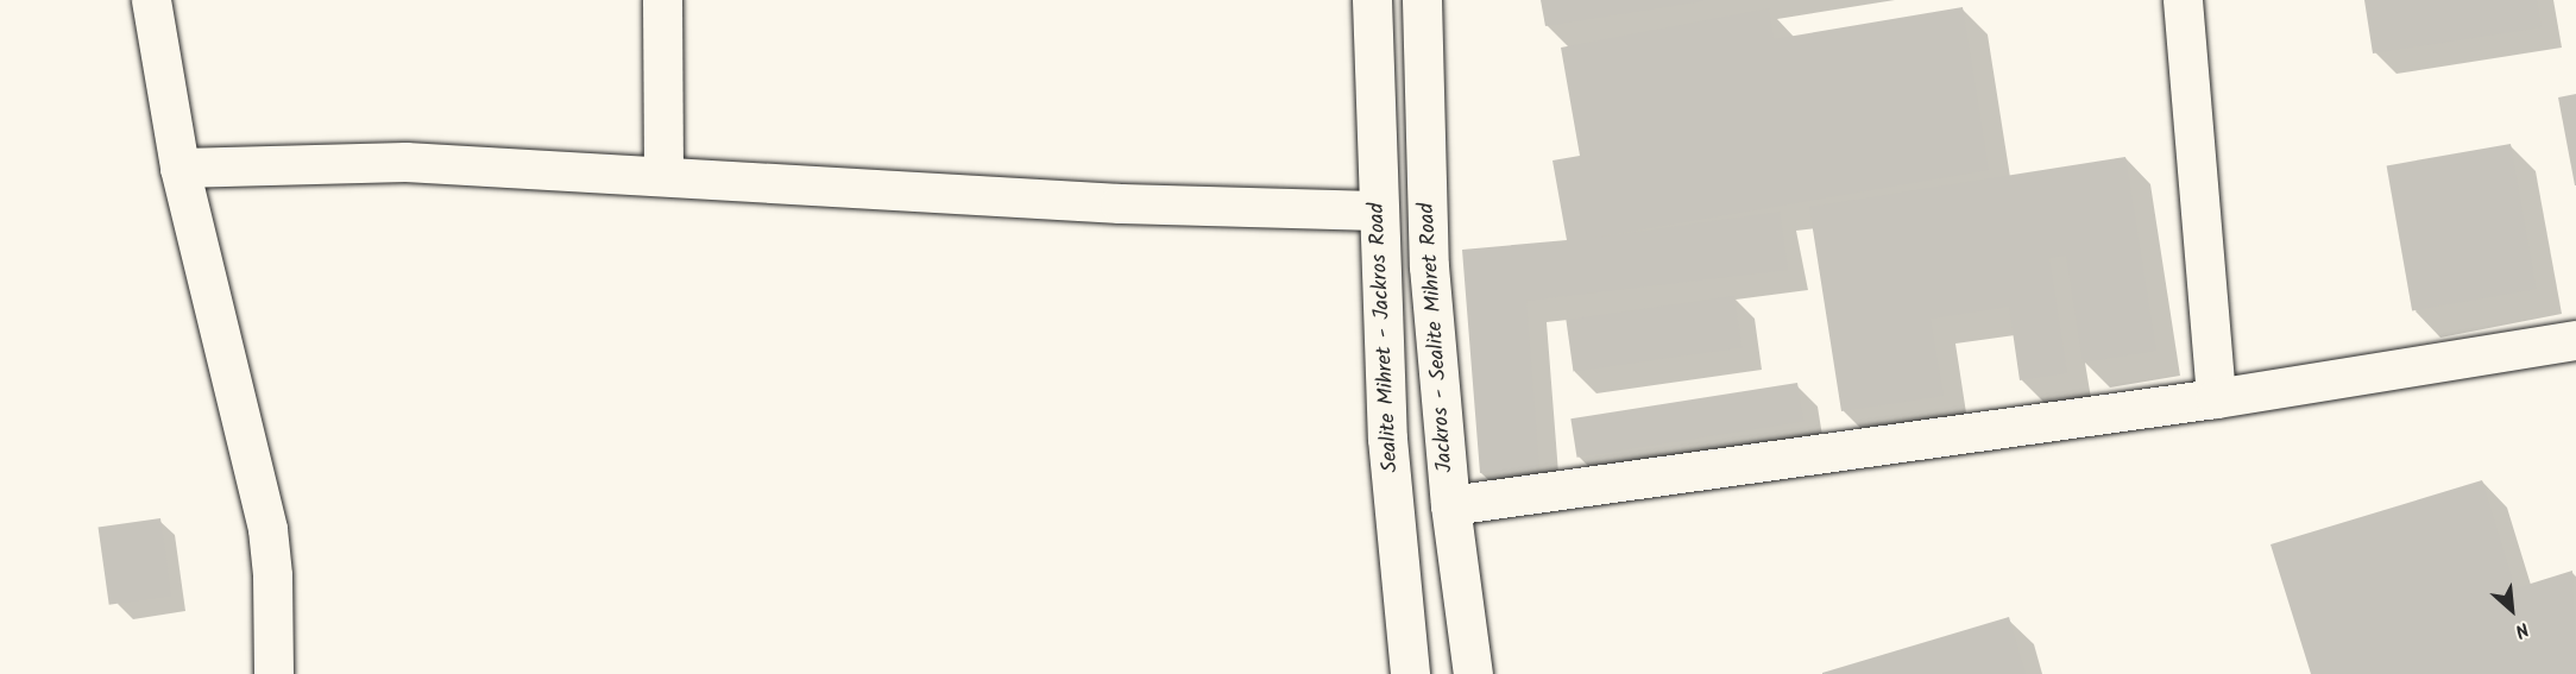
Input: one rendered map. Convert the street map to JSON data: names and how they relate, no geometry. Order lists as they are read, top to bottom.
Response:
{
  "streets": {
    "street": ["Sealite Mihret - Jackros Road", "Jackros - Sealite Mihret Road"]
  },
  "north": "bottom right"
}
